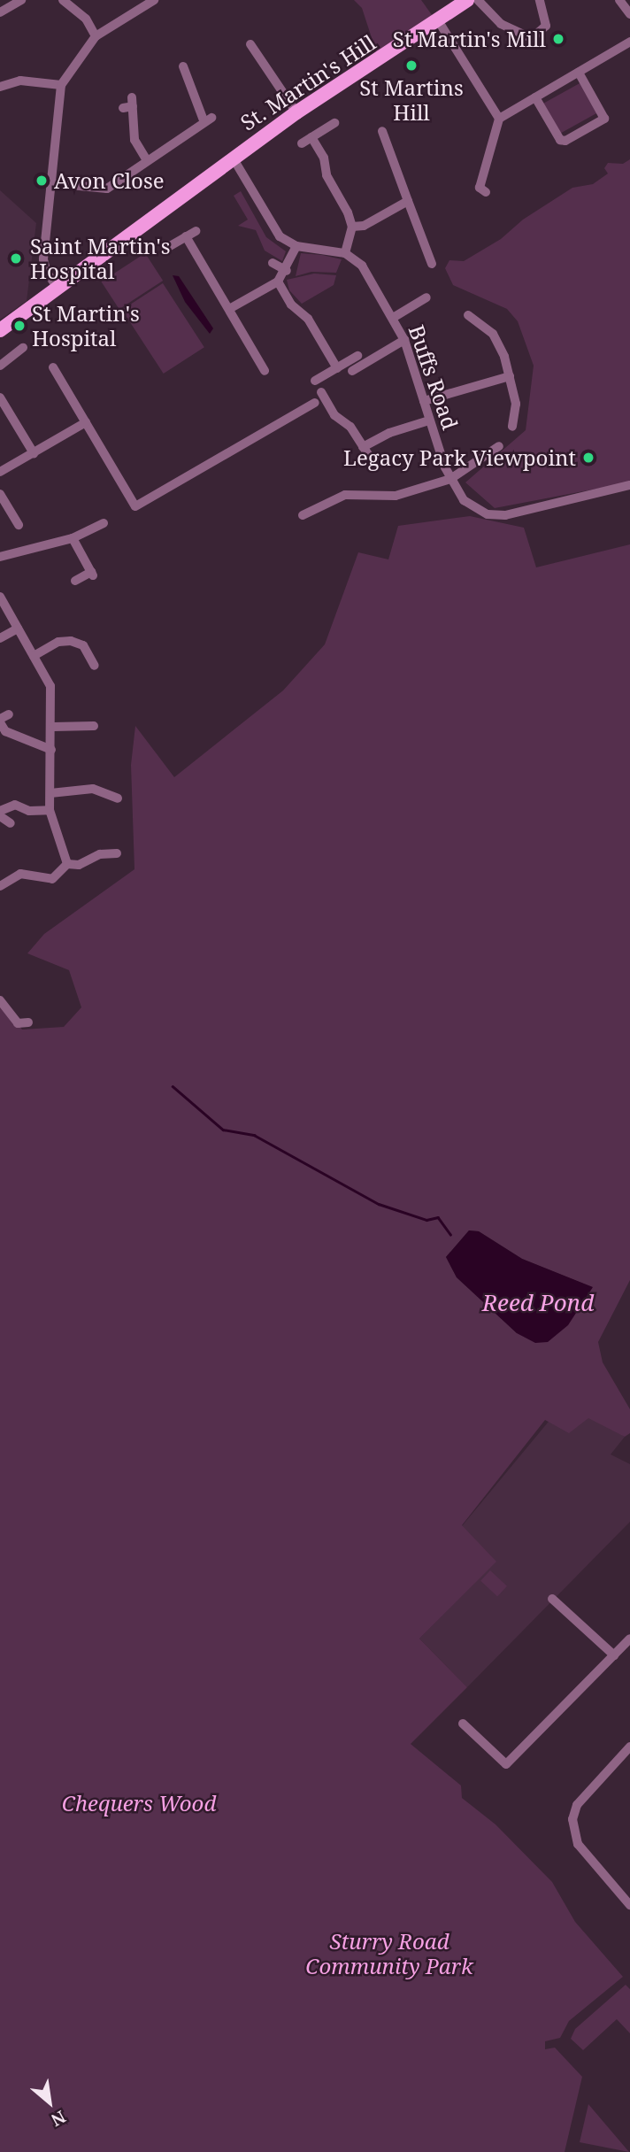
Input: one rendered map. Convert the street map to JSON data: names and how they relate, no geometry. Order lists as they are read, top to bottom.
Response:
{
  "streets": {
    "main road": ["St. Martin's Hill"],
    "street": ["Buffs Road"]
  },
  "water": ["Reed Pond"],
  "parks": ["Chequers Wood", "Sturry Road Community Park"],
  "places": [
    "St Martin's Mill",
    "St Martins Hill",
    "Avon Close",
    "Saint Martin's Hospital",
    "St Martin's Hospital",
    "Legacy Park Viewpoint"
  ],
  "north": "bottom right"
}
